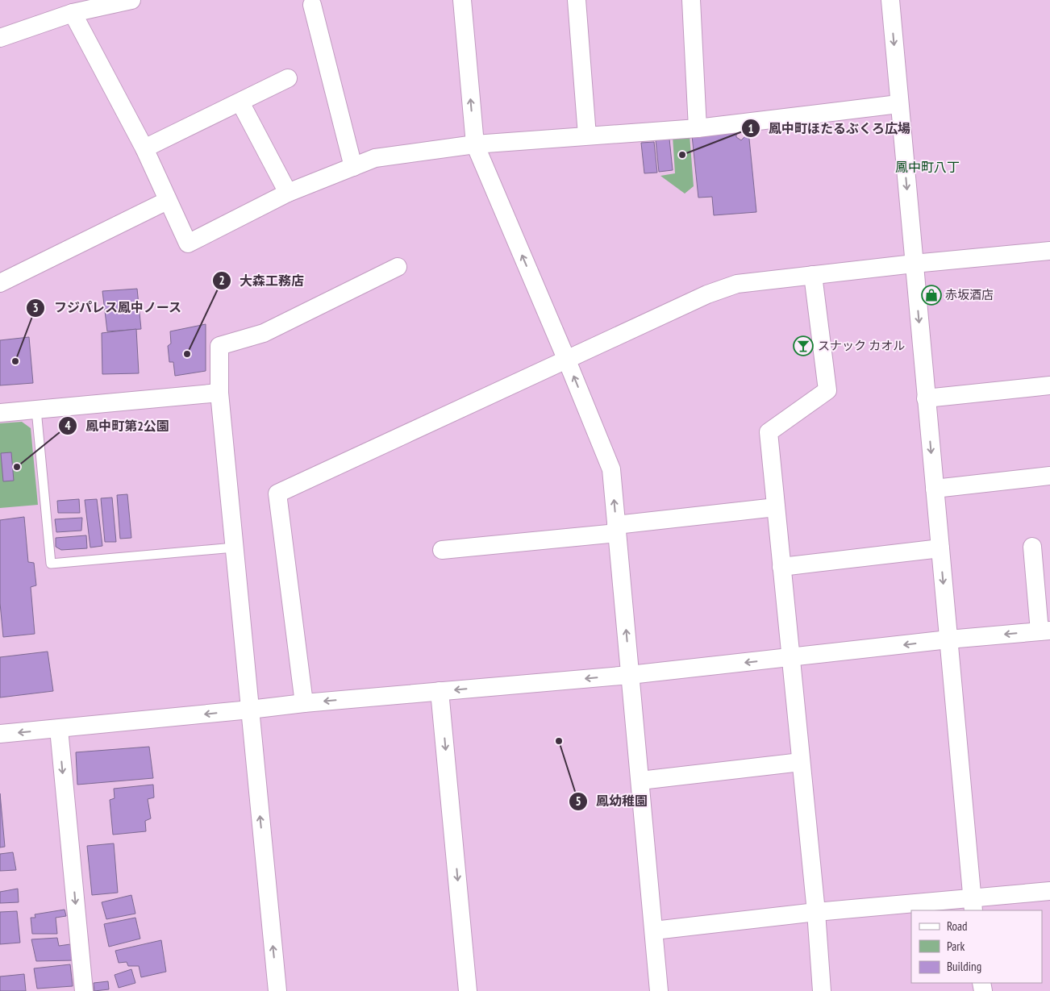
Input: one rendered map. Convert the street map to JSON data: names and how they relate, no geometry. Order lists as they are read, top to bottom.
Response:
{
  "districts": ["鳳中町八丁"],
  "places": {
    "other": [
      "鳳中町ほたるぶくろ広場",
      "大森工務店",
      "フジパレス鳳中ノース",
      "鳳中町第2公園",
      "鳳幼稚園"
    ],
    "shop": ["赤坂酒店"],
    "bar": ["スナック カオル"]
  },
  "legend": ["Road", "Park", "Building"]
}
